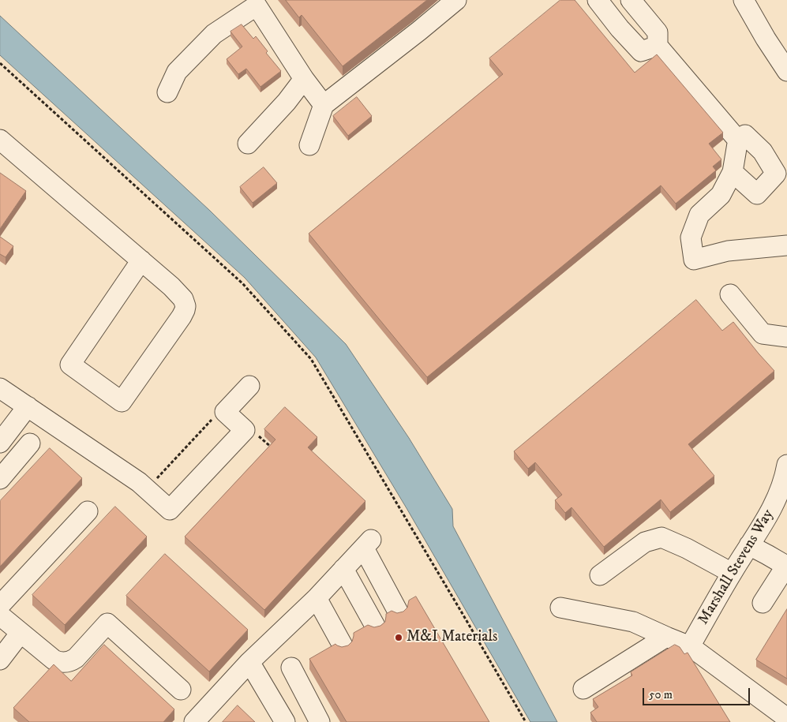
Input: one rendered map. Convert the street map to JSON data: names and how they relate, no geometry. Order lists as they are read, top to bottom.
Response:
{
  "streets": {
    "street": ["Marshall Stevens Way"]
  },
  "places": ["M&I Materials"],
  "scale_bar": "50 m"
}
